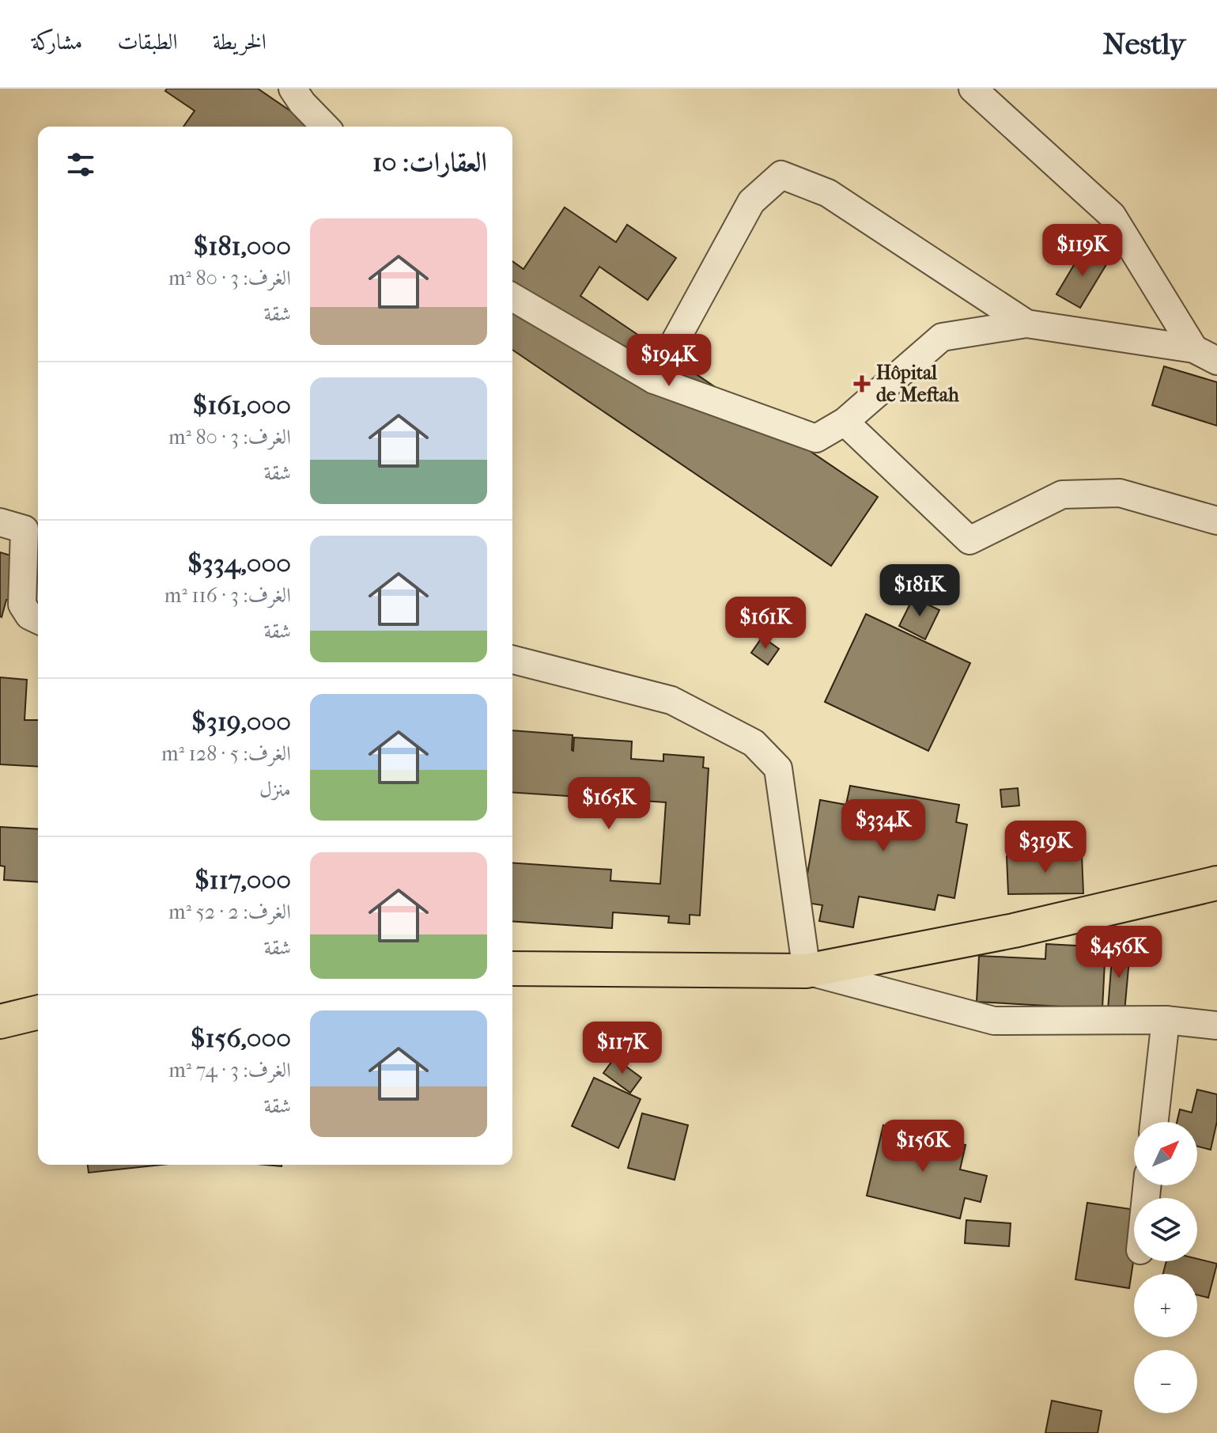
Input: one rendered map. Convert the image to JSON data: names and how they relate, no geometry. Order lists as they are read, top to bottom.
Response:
{
  "places": {
    "health": ["Hôpital de Meftah"]
  },
  "north": "top right",
  "page": {
    "header": "Nestly",
    "nav": ["الخريطة", "الطبقات", "مشاركة"],
    "heading": "العقارات: 10",
    "list": [
      {
        "name": "$181,000",
        "note": "الغرف: 3 · 80 m² · شقة"
      },
      {
        "name": "$161,000",
        "note": "الغرف: 3 · 80 m² · شقة"
      },
      {
        "name": "$334,000",
        "note": "الغرف: 3 · 116 m² · شقة"
      },
      {
        "name": "$319,000",
        "note": "الغرف: 5 · 128 m² · منزل"
      },
      {
        "name": "$117,000",
        "note": "الغرف: 2 · 52 m² · شقة"
      },
      {
        "name": "$156,000",
        "note": "الغرف: 3 · 74 m² · شقة"
      }
    ],
    "price": [
      "$119K",
      "$194K",
      "$181K",
      "$161K",
      "$165K",
      "$334K",
      "$319K",
      "$456K",
      "$117K",
      "$156K"
    ],
    "map_buttons": ["+", "−"]
  }
}
